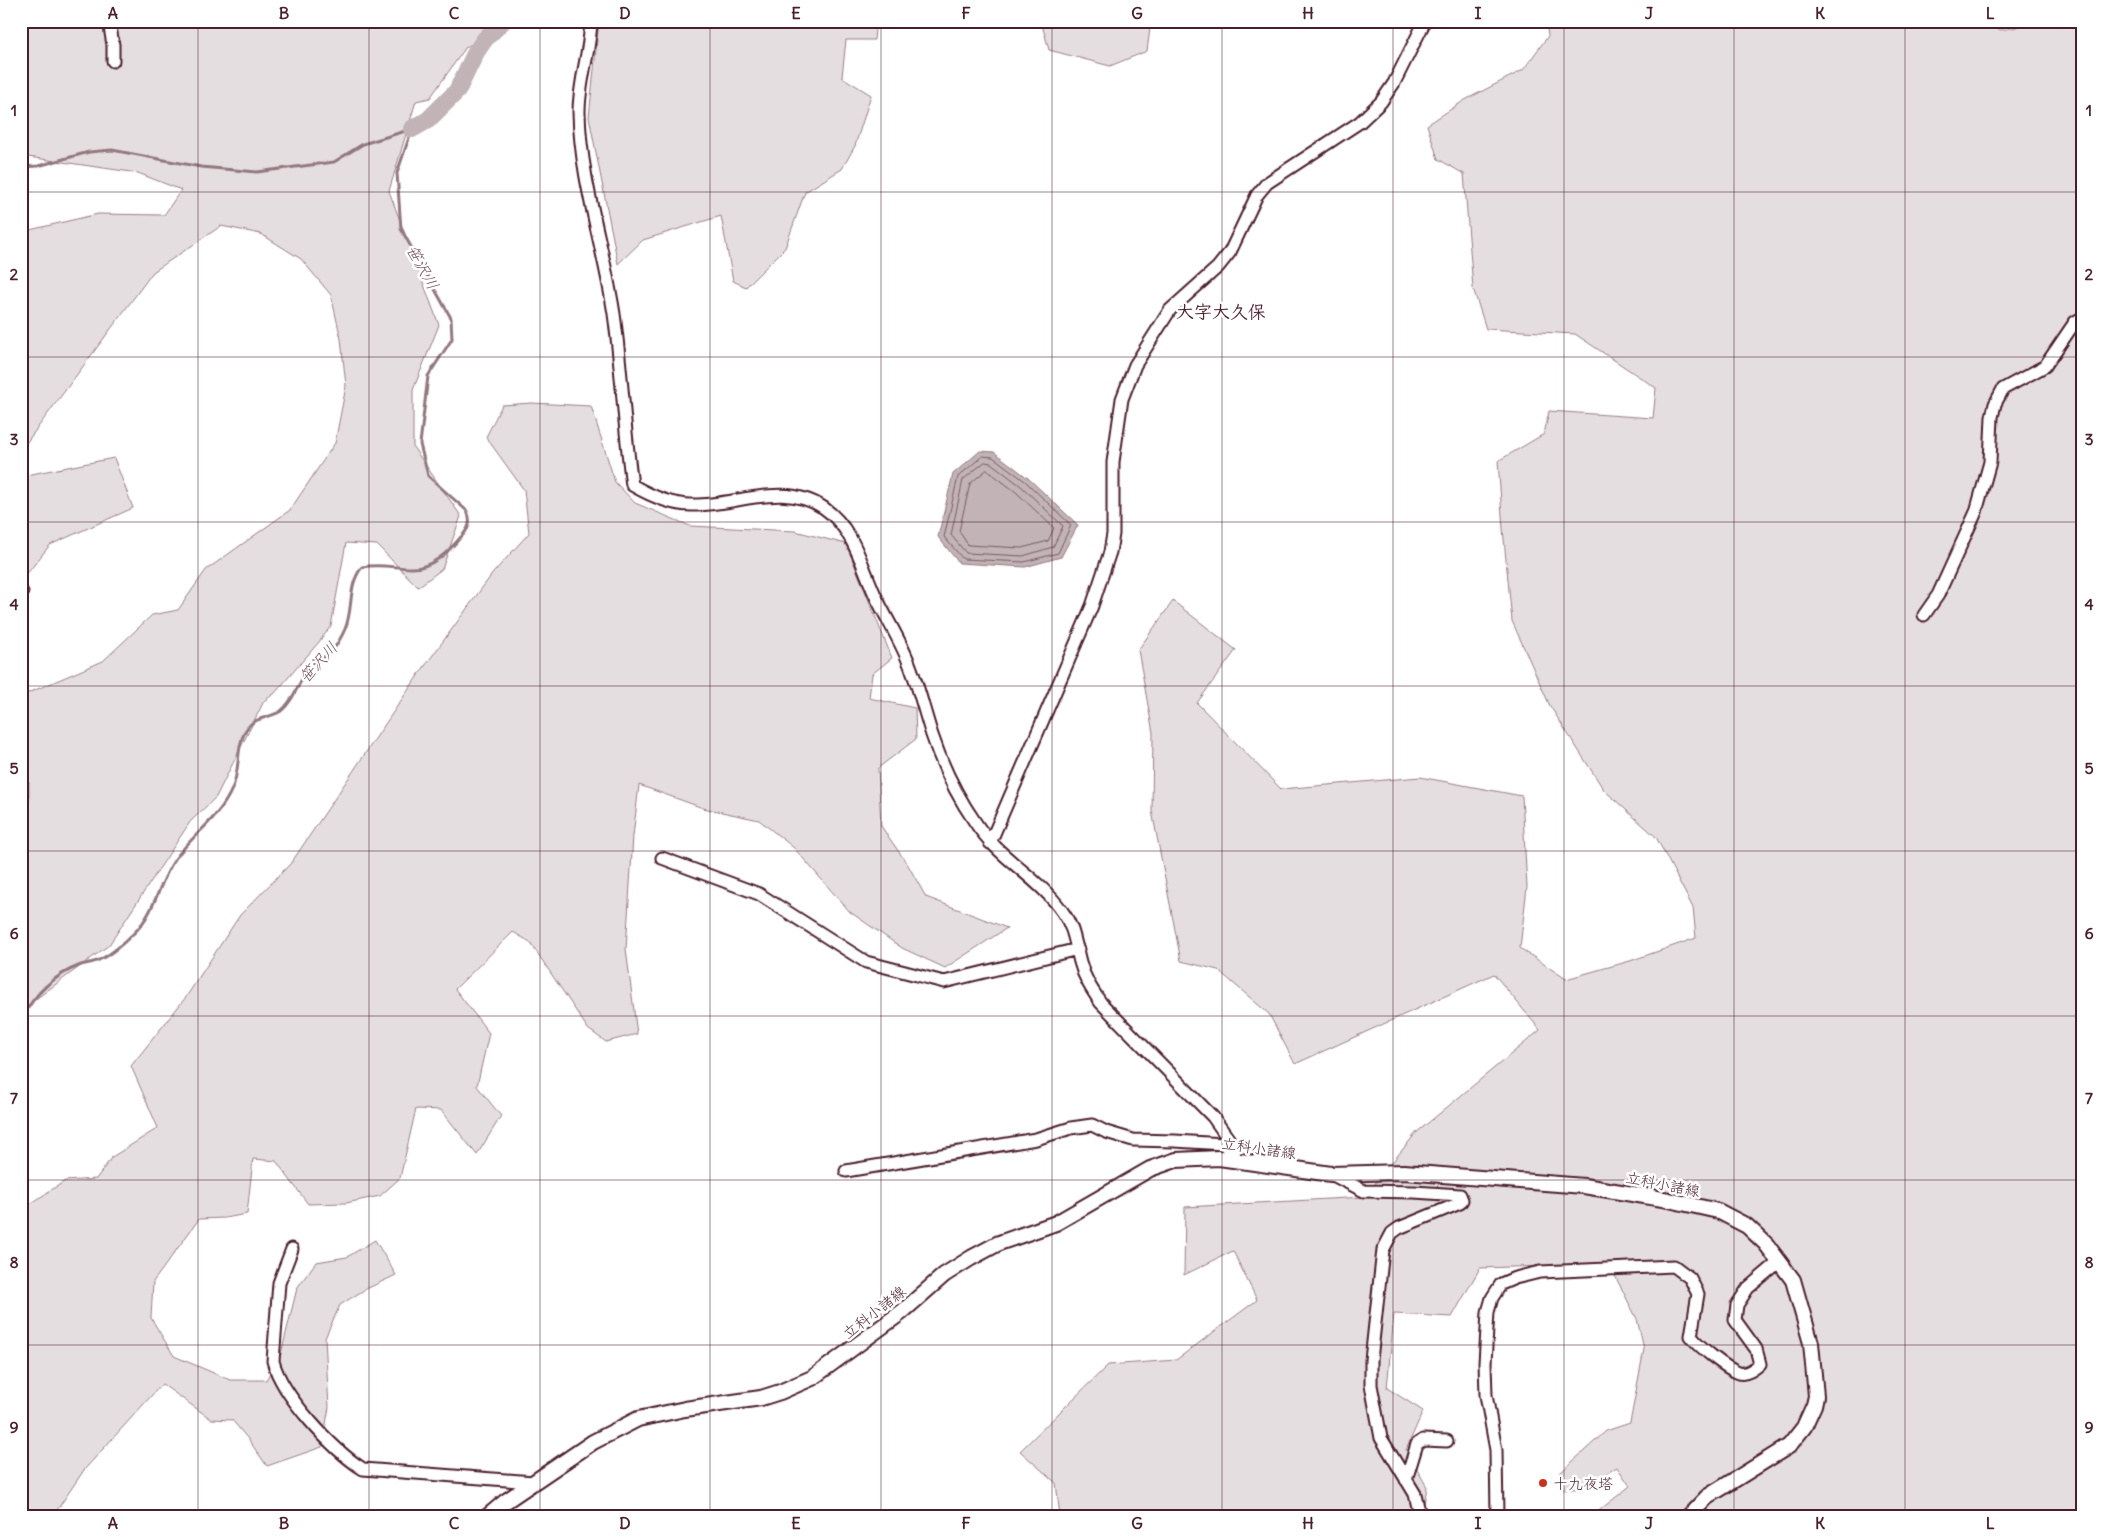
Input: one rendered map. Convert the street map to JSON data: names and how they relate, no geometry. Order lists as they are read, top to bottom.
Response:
{
  "streets": {
    "main road": ["立科小諸線"]
  },
  "districts": ["大字大久保"],
  "water": ["笹沢川"],
  "places": ["十九夜塔"],
  "grid": {
    "columns": [
      "A",
      "B",
      "C",
      "D",
      "E",
      "F",
      "G",
      "H",
      "I",
      "J",
      "K",
      "L"
    ],
    "rows": [
      "1",
      "2",
      "3",
      "4",
      "5",
      "6",
      "7",
      "8",
      "9"
    ]
  }
}
